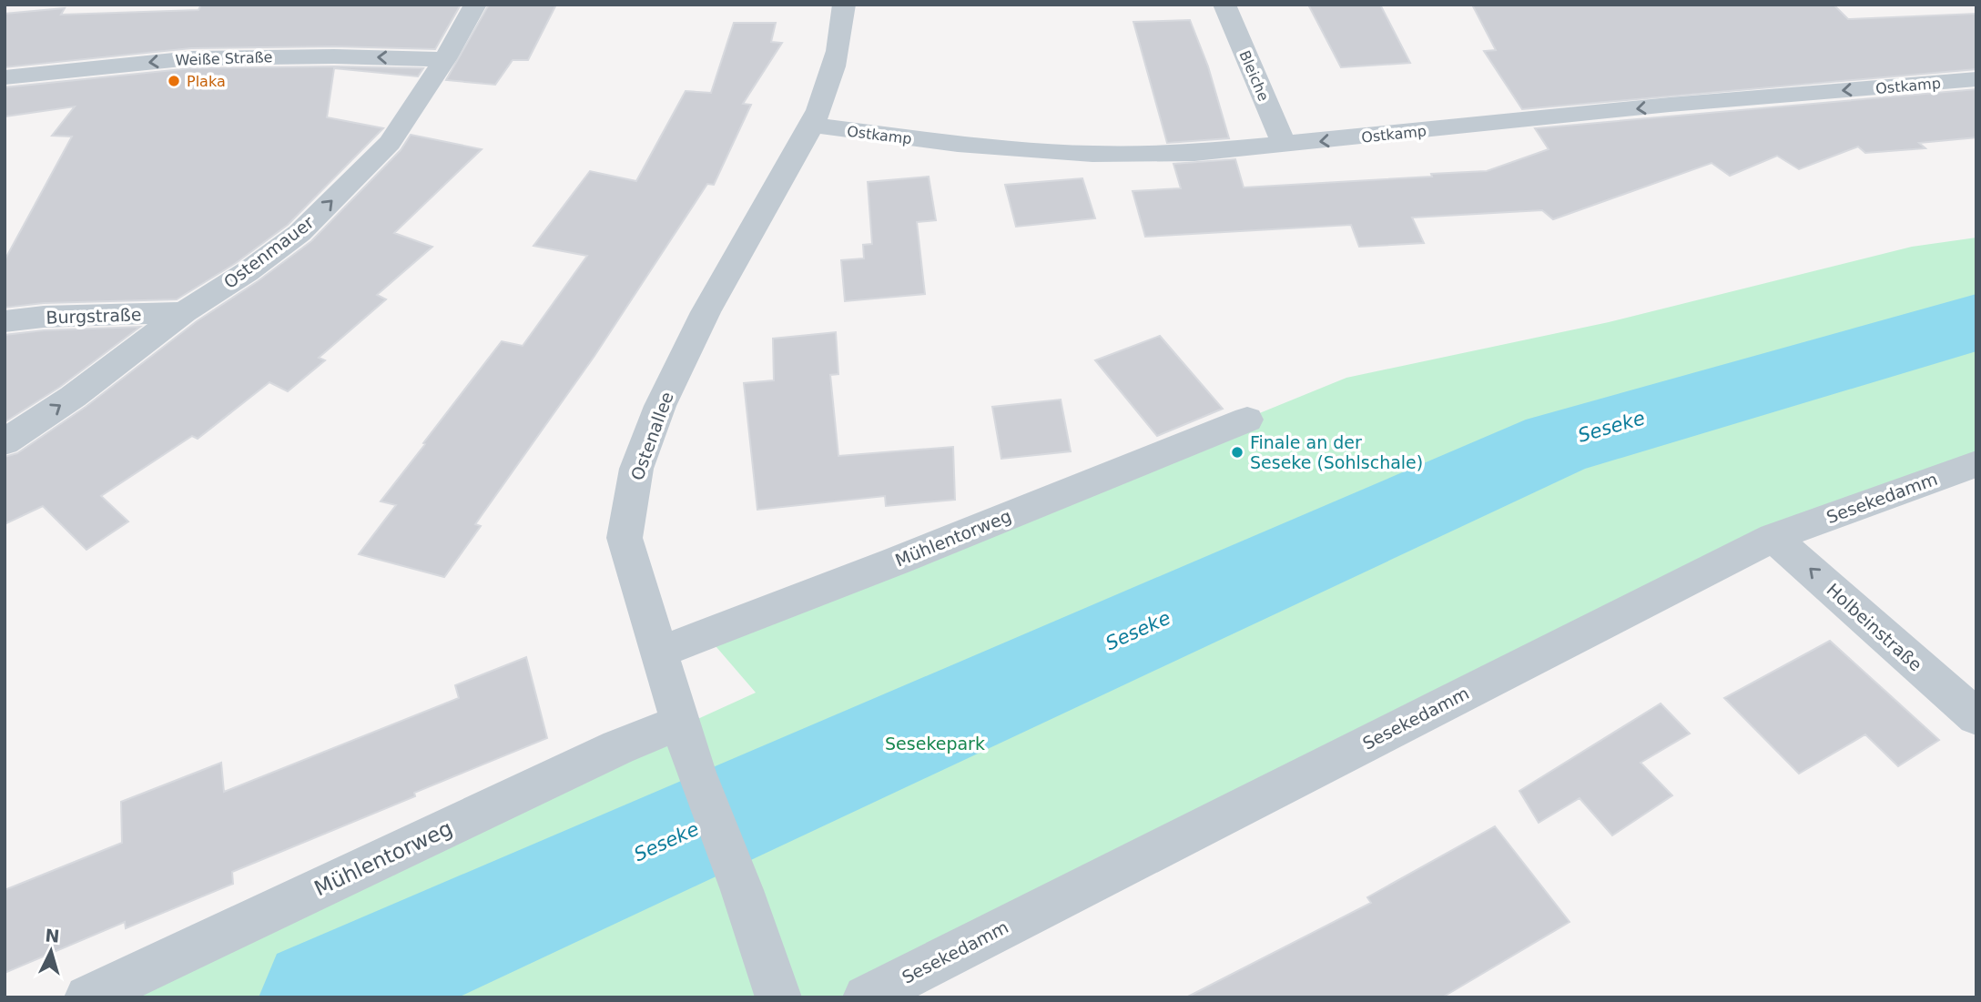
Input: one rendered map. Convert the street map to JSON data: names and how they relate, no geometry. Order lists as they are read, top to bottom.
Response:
{
  "streets": {
    "street": [
      "Weiße Straße",
      "Bleiche",
      "Ostkamp",
      "Ostenmauer",
      "Burgstraße",
      "Ostenallee",
      "Sesekedamm",
      "Mühlentorweg",
      "Holbeinstraße"
    ]
  },
  "crossings": [
    ["Weiße Straße", "Ostenmauer"],
    ["Bleiche", "Ostkamp"],
    ["Ostkamp", "Ostenallee"],
    ["Ostenmauer", "Burgstraße"],
    ["Ostenallee", "Mühlentorweg"],
    ["Sesekedamm", "Holbeinstraße"]
  ],
  "one_way": [
    "Weiße Straße",
    "Ostkamp",
    "Ostenmauer",
    "Holbeinstraße"
  ],
  "water": ["Seseke"],
  "parks": ["Sesekepark"],
  "places": ["Plaka", "Finale an der Seseke (Sohlschale)"],
  "north": "top"
}
